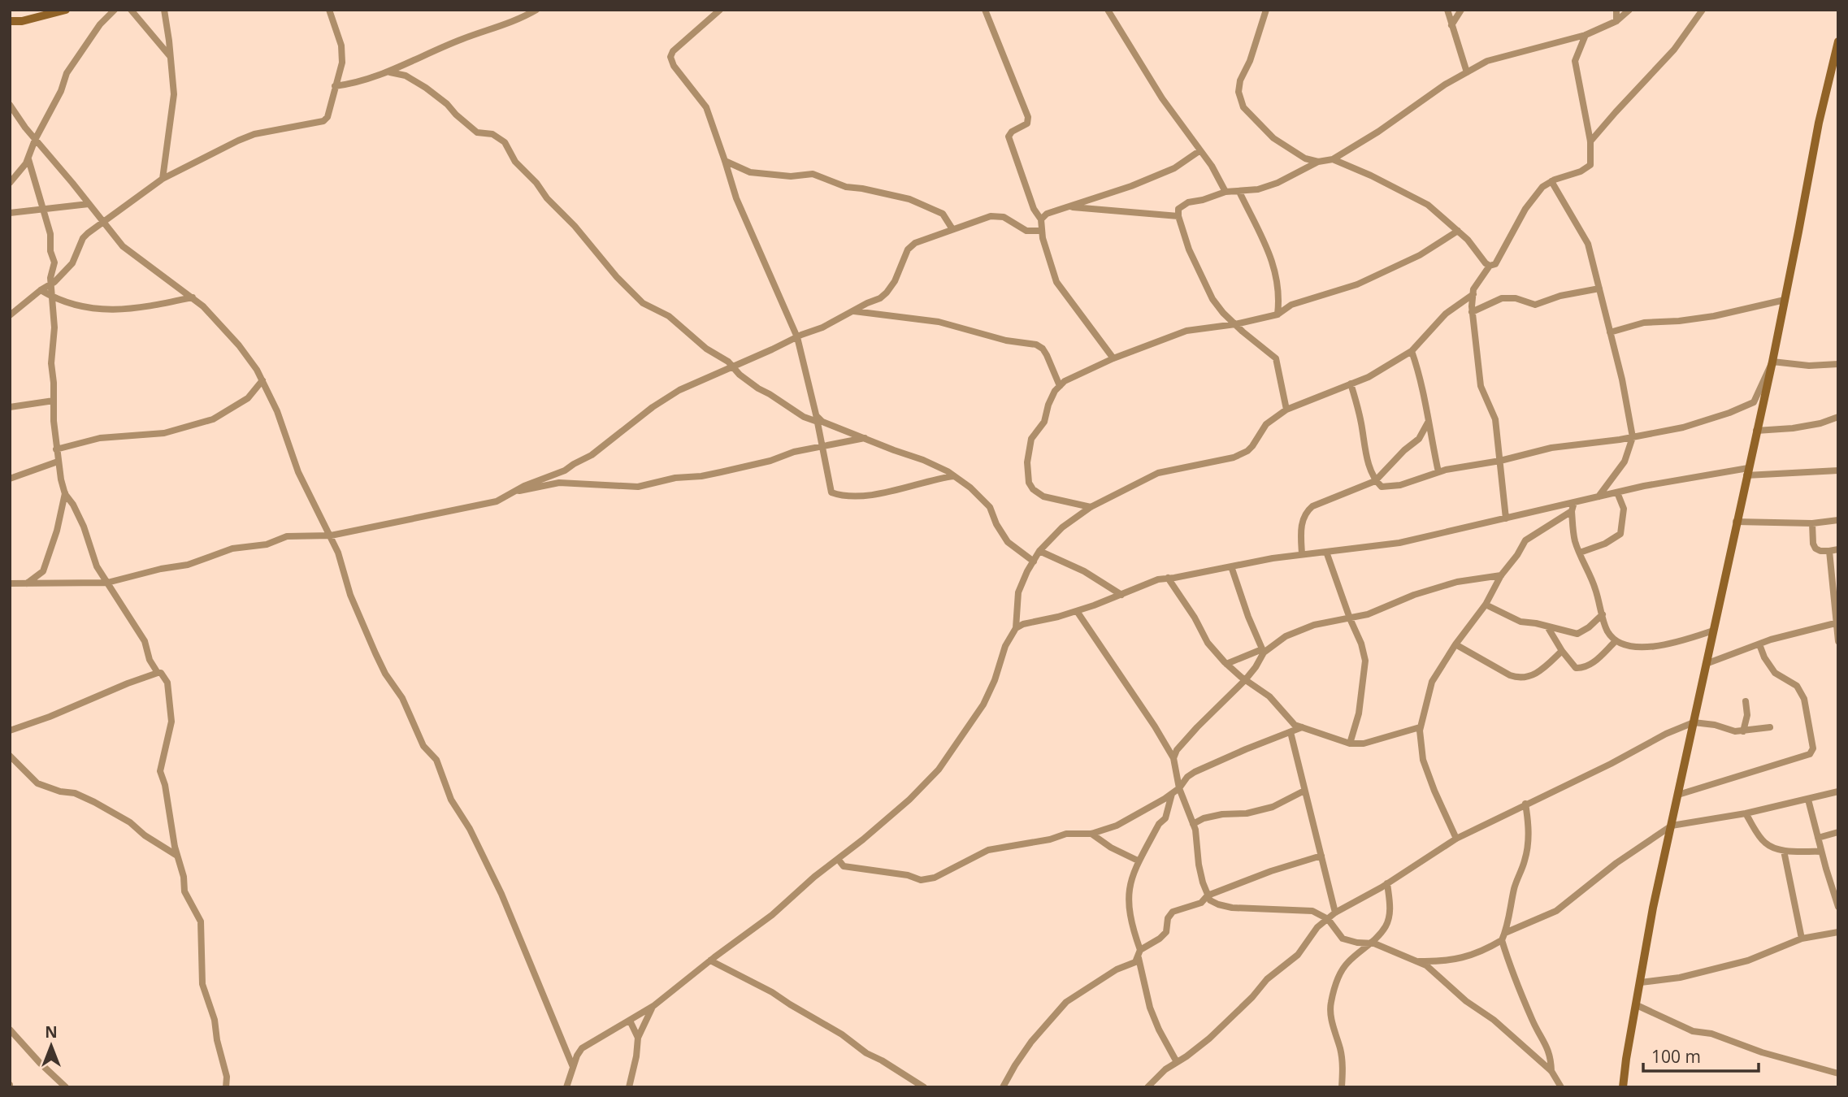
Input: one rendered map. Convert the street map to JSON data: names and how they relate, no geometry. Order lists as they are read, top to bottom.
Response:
{
  "scale_bar": "100 m",
  "north": "top"
}
